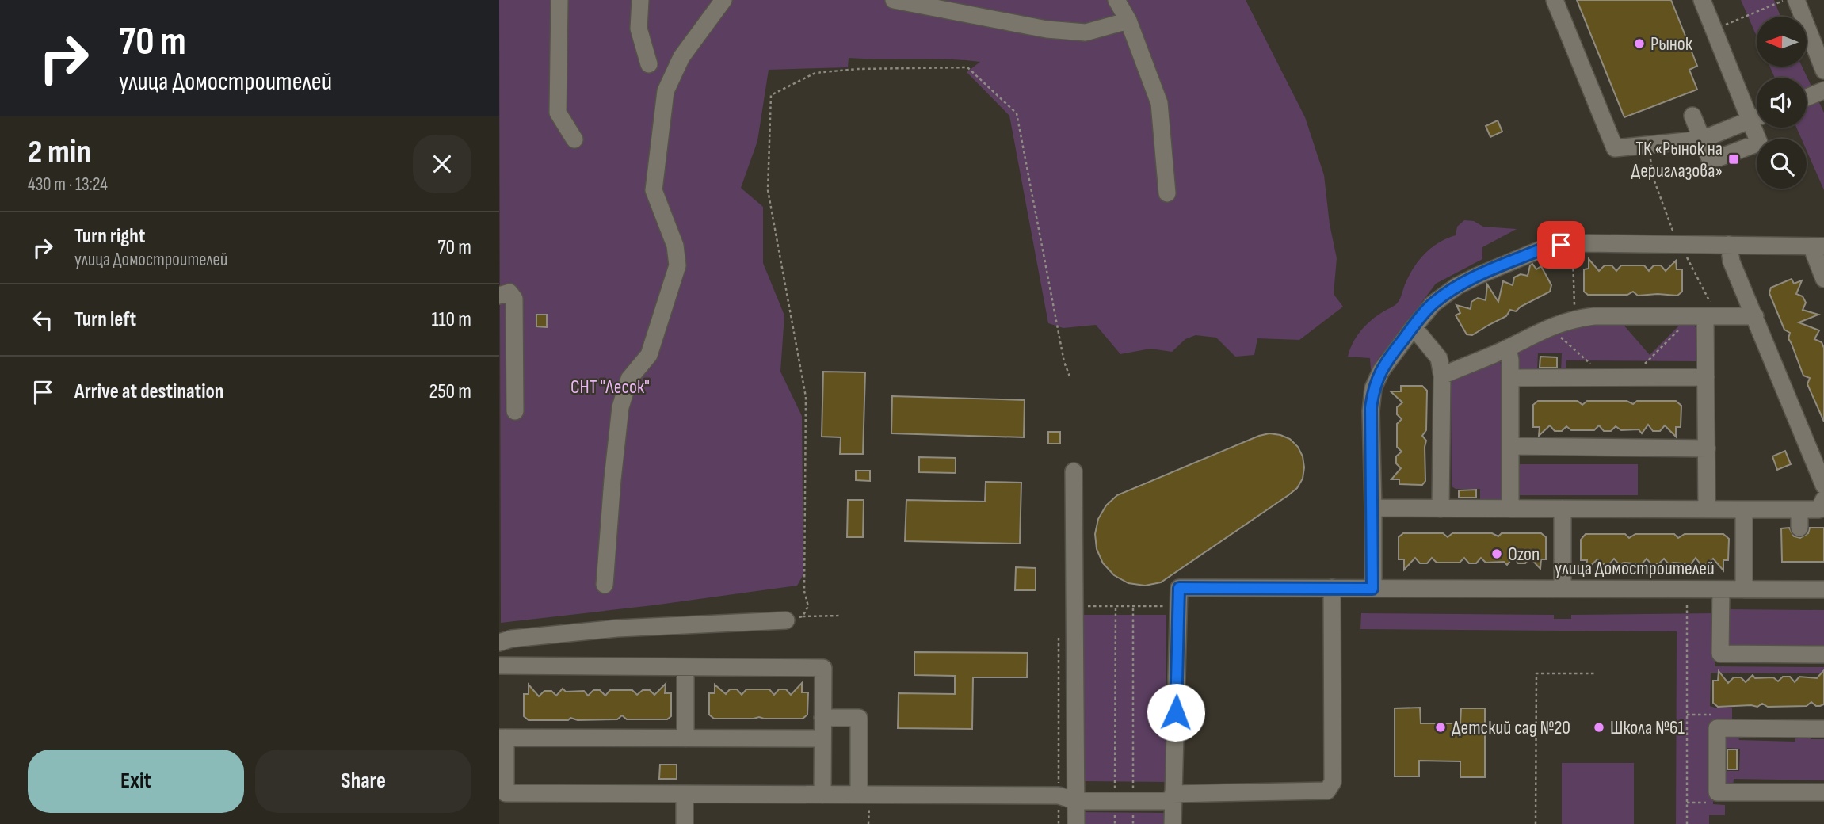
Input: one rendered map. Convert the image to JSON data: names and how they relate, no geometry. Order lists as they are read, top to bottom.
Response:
{
  "streets": {
    "street": ["улица Домостроителей"]
  },
  "parks": ["СНТ \"Лесок\""],
  "places": {
    "other": [
      "Рынок",
      "Ozon",
      "Детский сад №20",
      "Школа №61"
    ],
    "transit": ["ТК «Рынок на Дериглазова»"]
  },
  "north": "left",
  "page": {
    "turn": ["70 m", "улица Домостроителей"],
    "heading": ["2 min", "430 m · 13:24"],
    "list": [
      {
        "name": "Turn right",
        "note": "улица Домостроителей",
        "value": "70 m"
      },
      {
        "name": "Turn left",
        "value": "110 m"
      },
      {
        "name": "Arrive at destination",
        "value": "250 m"
      }
    ],
    "buttons": ["Exit", "Share"]
  }
}
